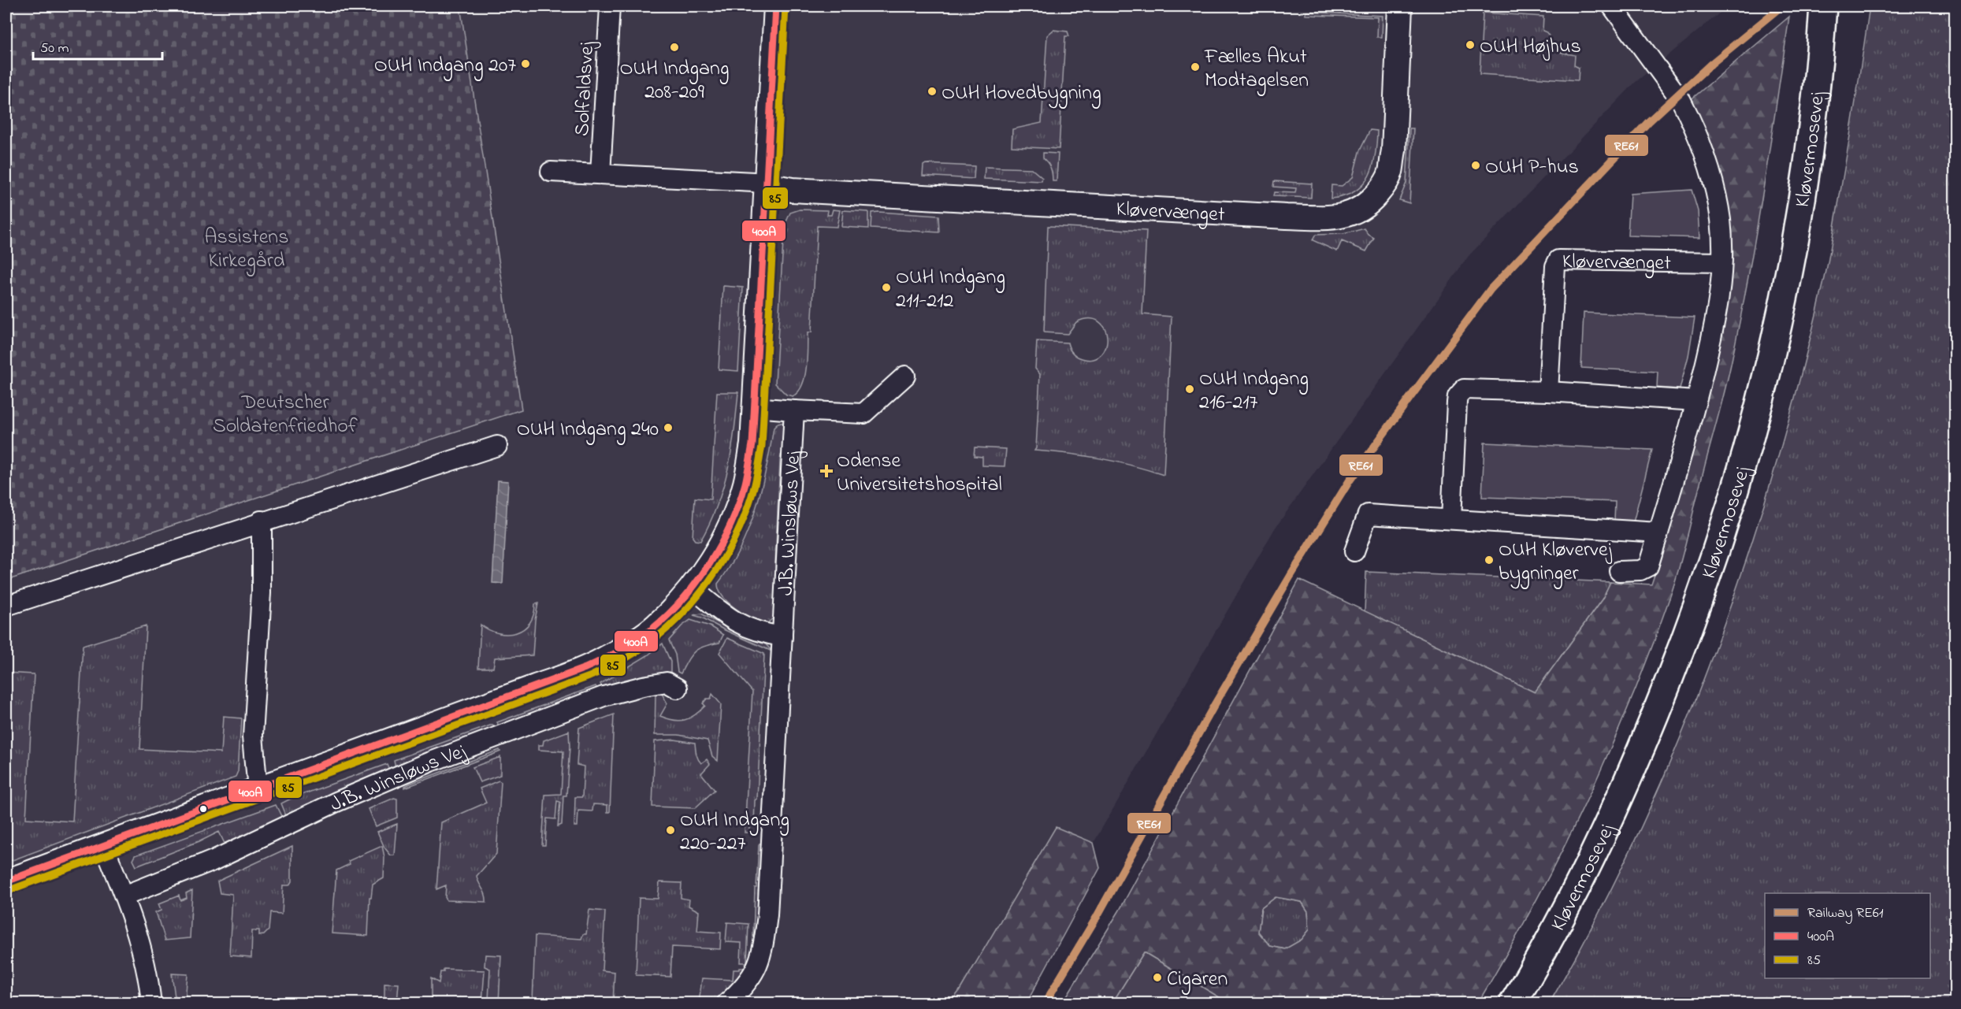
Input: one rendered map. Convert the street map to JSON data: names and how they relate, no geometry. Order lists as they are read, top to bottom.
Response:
{
  "streets": {
    "main road": ["Kløvermosevej"],
    "street": ["Solfaldsvej", "Kløvervænget", "J.B. Winsløws Vej"]
  },
  "crossings": [
    ["Kløvervænget", "J.B. Winsløws Vej"]
  ],
  "parks": ["Assistens Kirkegård", "Deutscher Soldatenfriedhof"],
  "places": {
    "other": [
      "OUH Højhus",
      "OUH Indgang 208-209",
      "OUH Indgang 207",
      "Fælles Akut Modtagelsen",
      "OUH Hovedbygning",
      "OUH P-hus",
      "OUH Indgang 211-212",
      "OUH Indgang 216-217",
      "OUH Indgang 240",
      "OUH Kløvervej bygninger",
      "OUH Indgang 220-227",
      "Cigaren"
    ],
    "health": ["Odense Universitetshospital"]
  },
  "lines": ["rail line RE61", "transit line 400A", "transit line 85"],
  "legend": ["Railway RE61", "400A", "85"],
  "scale_bar": "50 m"
}
